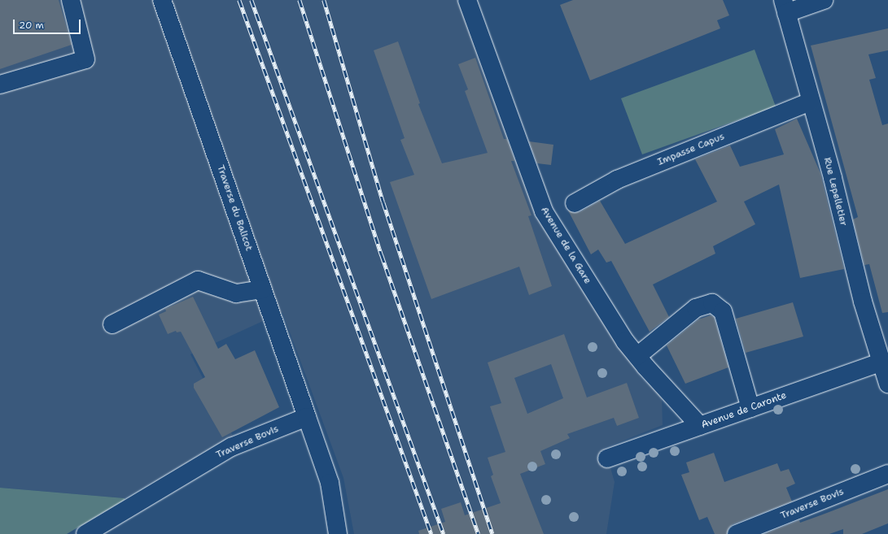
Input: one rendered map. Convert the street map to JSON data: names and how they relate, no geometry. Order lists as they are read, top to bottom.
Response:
{
  "streets": {
    "street": [
      "Impasse Capus",
      "Rue Lepelletier",
      "Traverse du Balicot",
      "Avenue de la Gare",
      "Avenue de Caronte",
      "Traverse Bovis"
    ]
  },
  "crossings": [
    ["Impasse Capus", "Rue Lepelletier"],
    ["Rue Lepelletier", "Avenue de Caronte"],
    ["Traverse du Balicot", "Traverse Bovis"],
    ["Avenue de la Gare", "Avenue de Caronte"]
  ],
  "scale_bar": "20 m"
}
